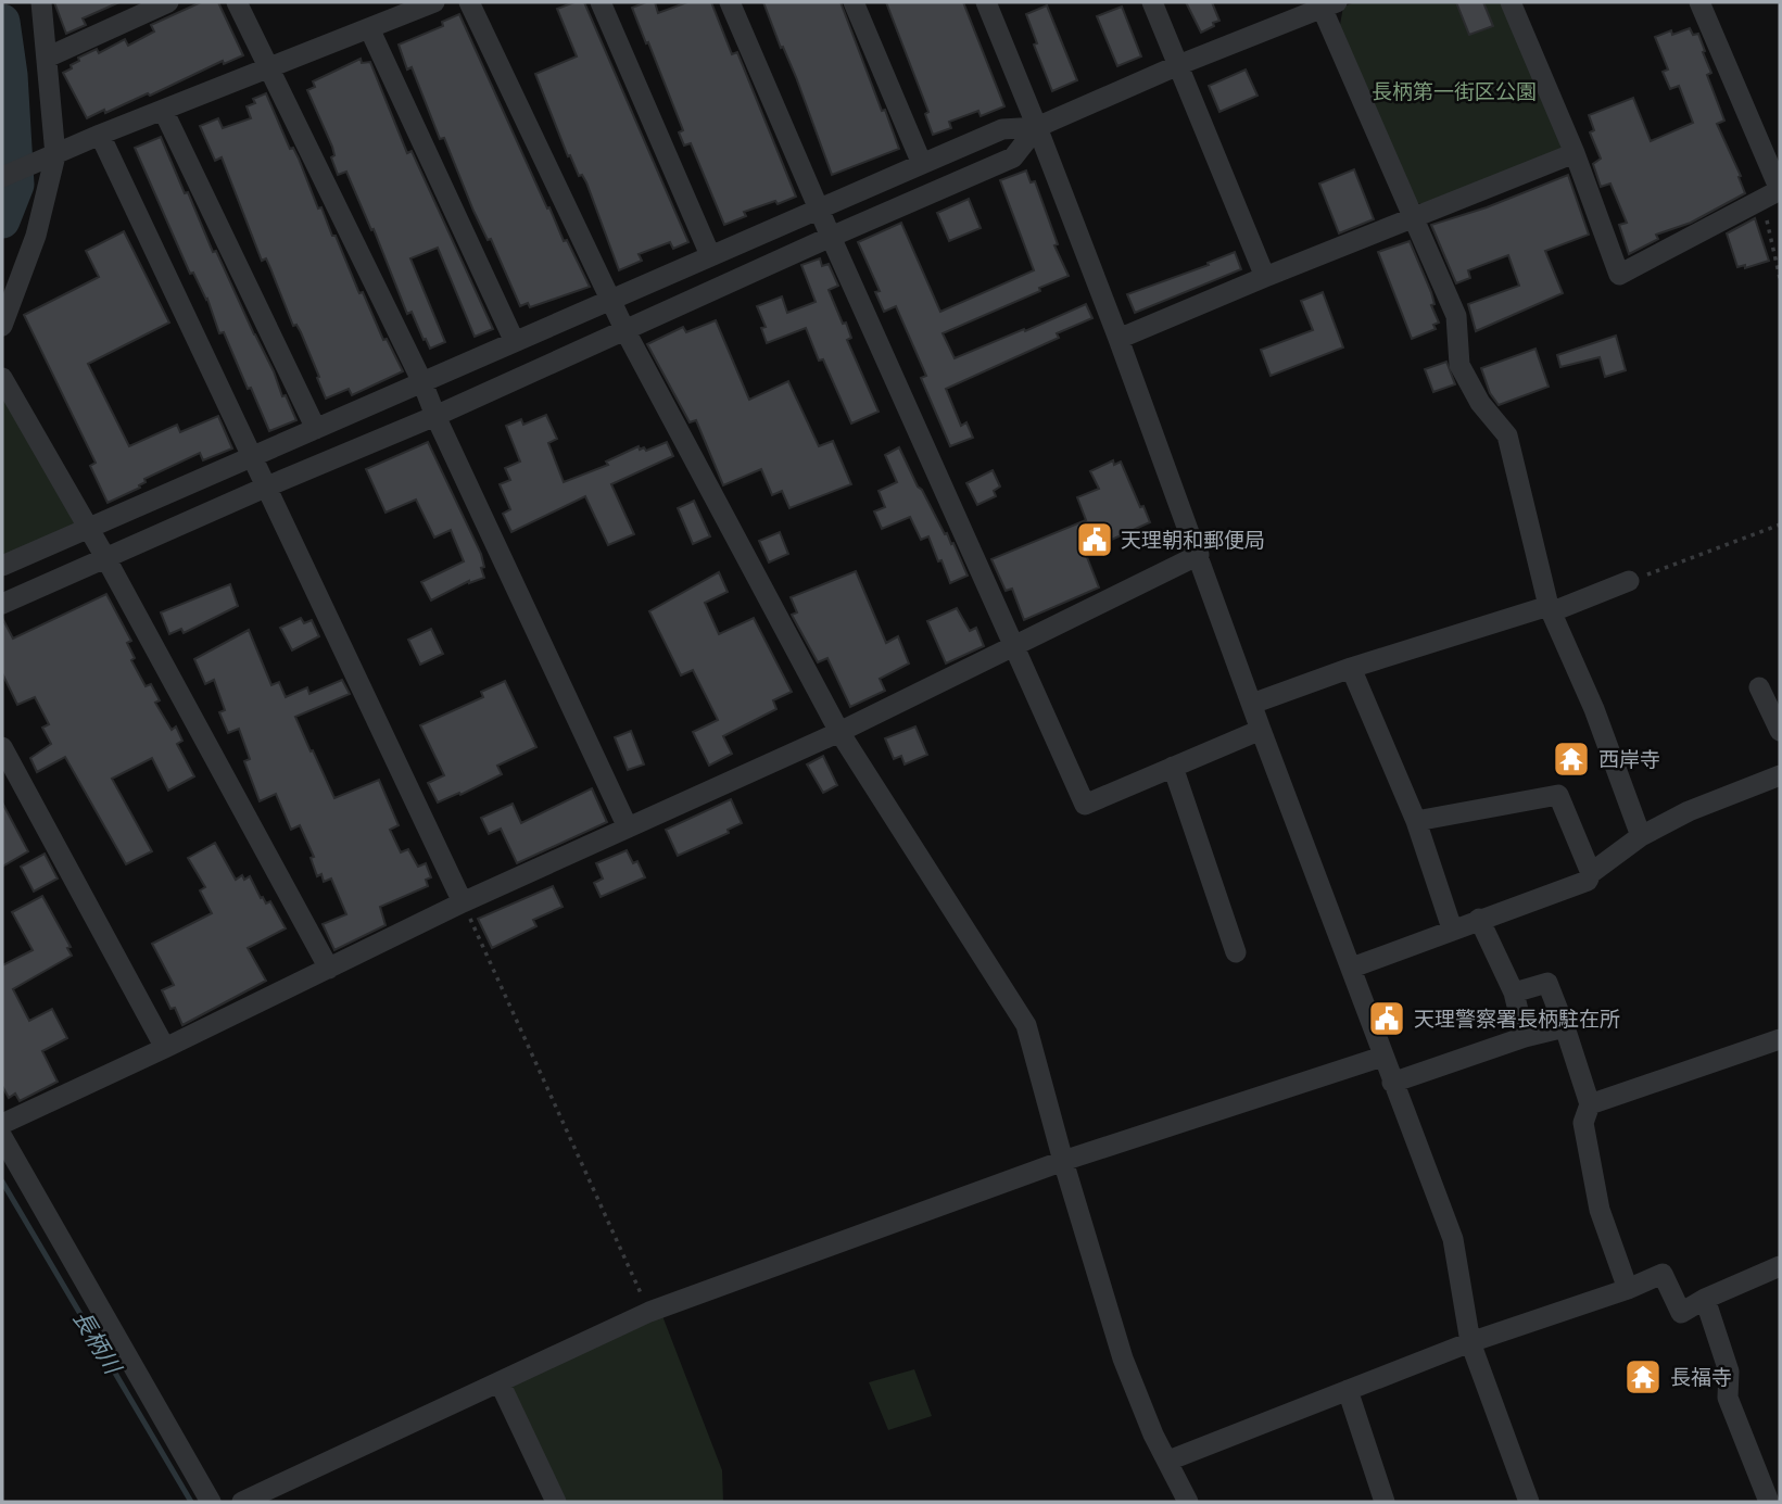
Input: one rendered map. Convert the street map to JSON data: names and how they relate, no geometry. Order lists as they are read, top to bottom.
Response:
{
  "water": ["長柄川"],
  "parks": ["長柄第一街区公園"],
  "places": {
    "public building": ["天理朝和郵便局", "天理警察署長柄駐在所"],
    "temple": ["西岸寺", "長福寺"]
  }
}
